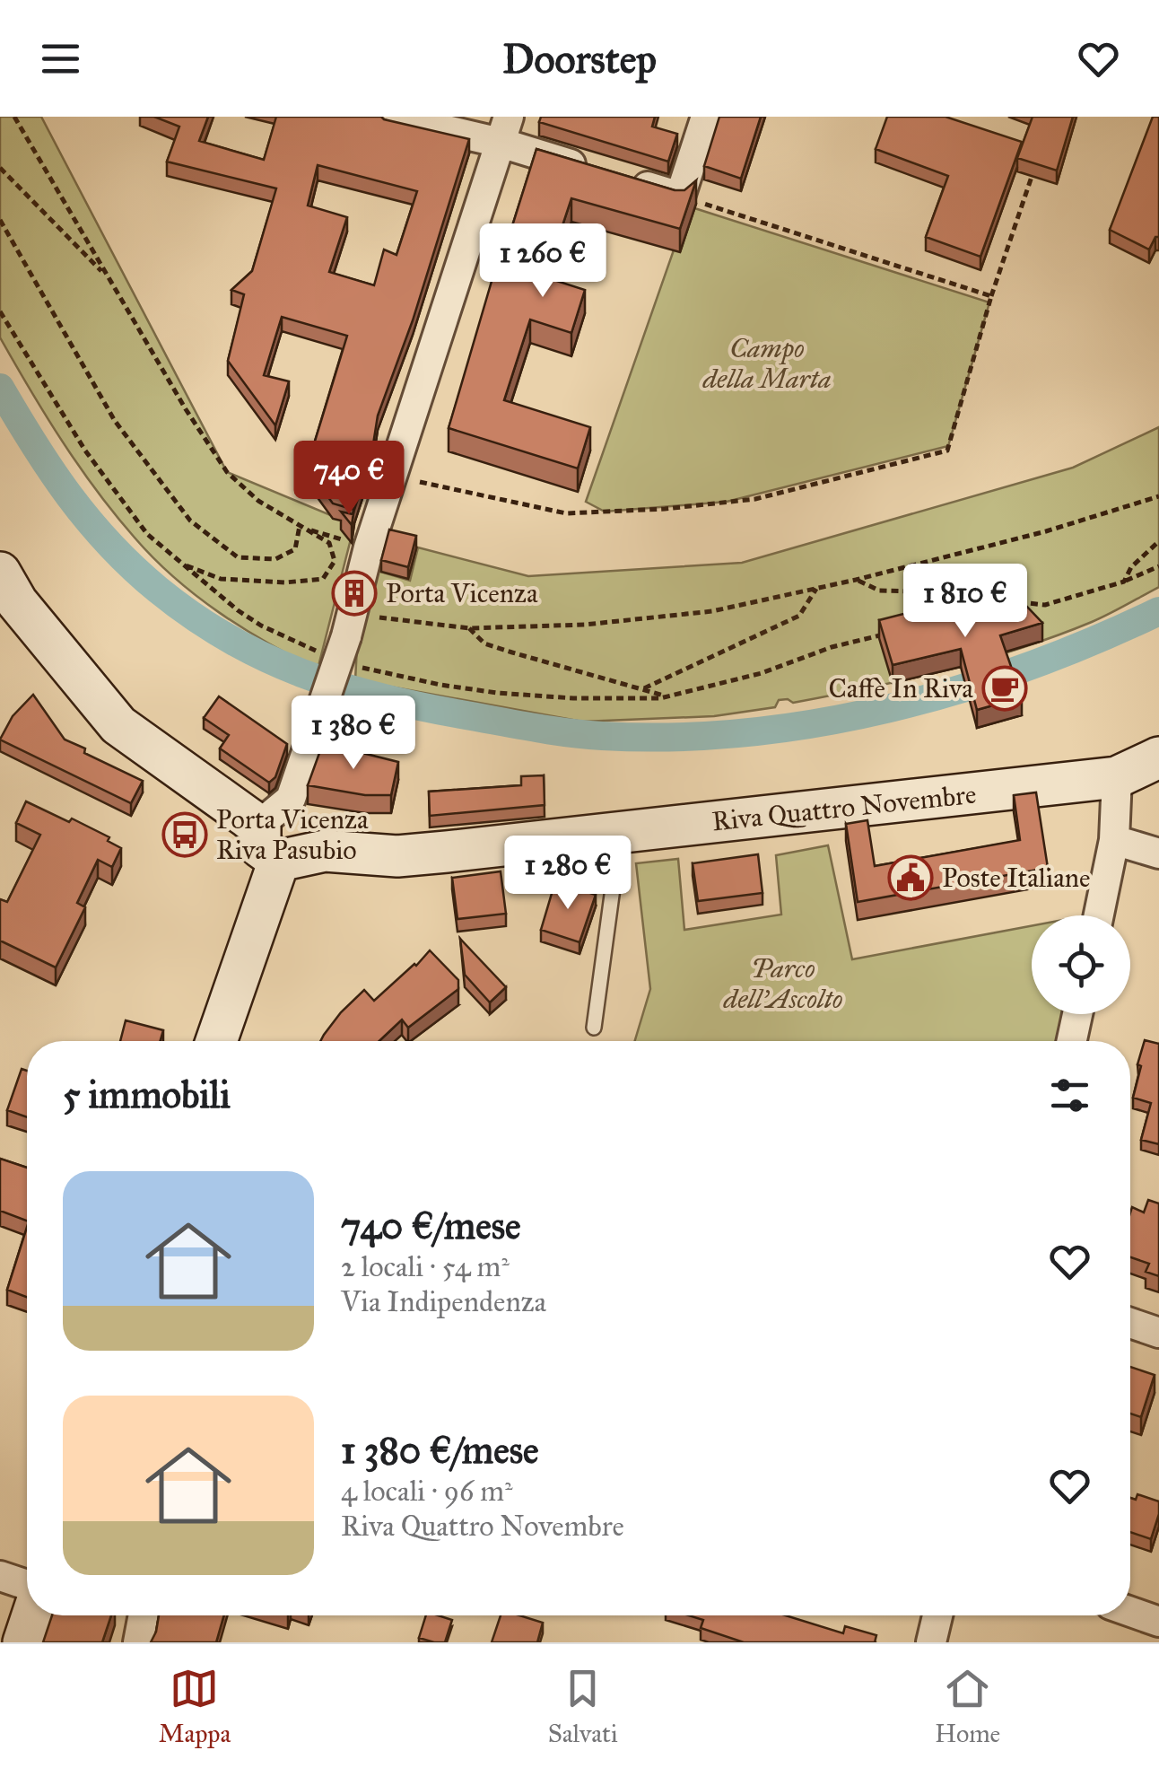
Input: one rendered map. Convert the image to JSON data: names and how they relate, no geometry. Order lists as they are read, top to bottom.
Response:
{
  "streets": {
    "street": ["Riva Quattro Novembre"]
  },
  "parks": ["Campo della Marta", "Parco dell'Ascolto"],
  "places": {
    "building": ["Porta Vicenza"],
    "cafe": ["Caffè In Riva"],
    "bus stop": ["Porta Vicenza Riva Pasubio"],
    "public building": ["Poste Italiane"]
  },
  "page": {
    "header": "Doorstep",
    "price": [
      "1 260 €",
      "740 €",
      "1 810 €",
      "1 380 €",
      "1 280 €"
    ],
    "heading": "5 immobili",
    "list": [
      {
        "name": "740 €/mese",
        "note": "2 locali · 54 m² · Via Indipendenza"
      },
      {
        "name": "1 380 €/mese",
        "note": "4 locali · 96 m² · Riva Quattro Novembre"
      }
    ],
    "tabs": ["Mappa", "Salvati", "Home"]
  }
}
